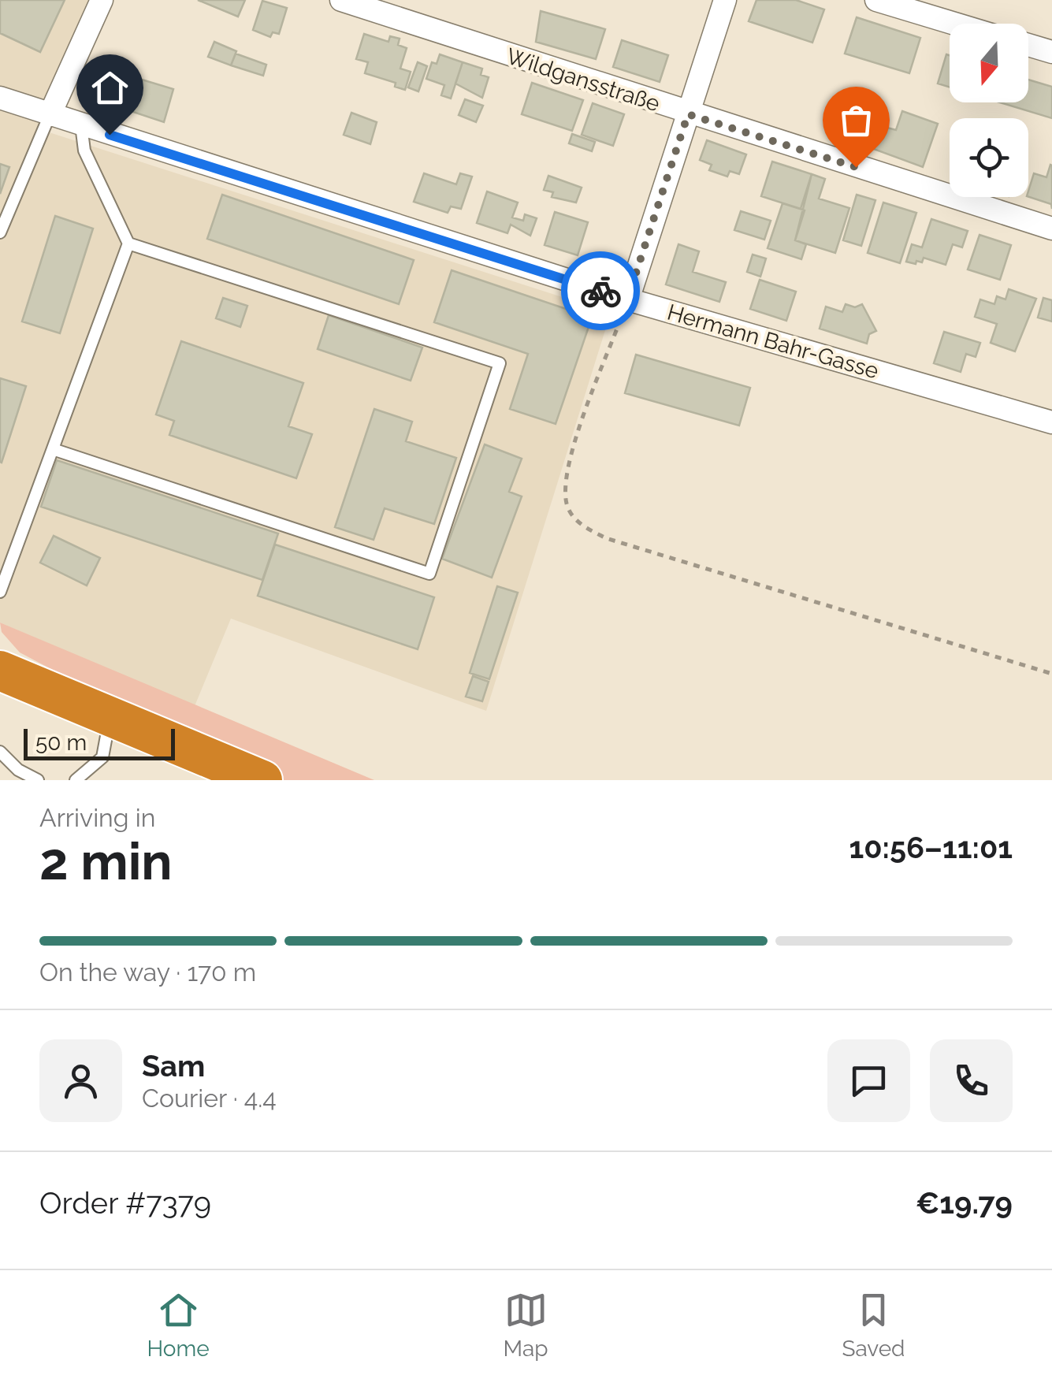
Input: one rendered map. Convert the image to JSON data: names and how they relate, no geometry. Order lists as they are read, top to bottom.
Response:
{
  "streets": {
    "street": ["Wildgansstraße", "Hermann Bahr-Gasse"]
  },
  "scale_bar": "50 m",
  "north": "bottom",
  "page": {
    "scale": "50 m",
    "heading": ["2 min", "Arriving in", "10:56–11:01"],
    "panel": [
      "Sam",
      "Courier · 4.4",
      "Order #7379",
      "€19.79"
    ],
    "bar": "On the way · 170 m",
    "tabs": ["Home", "Map", "Saved"]
  }
}
